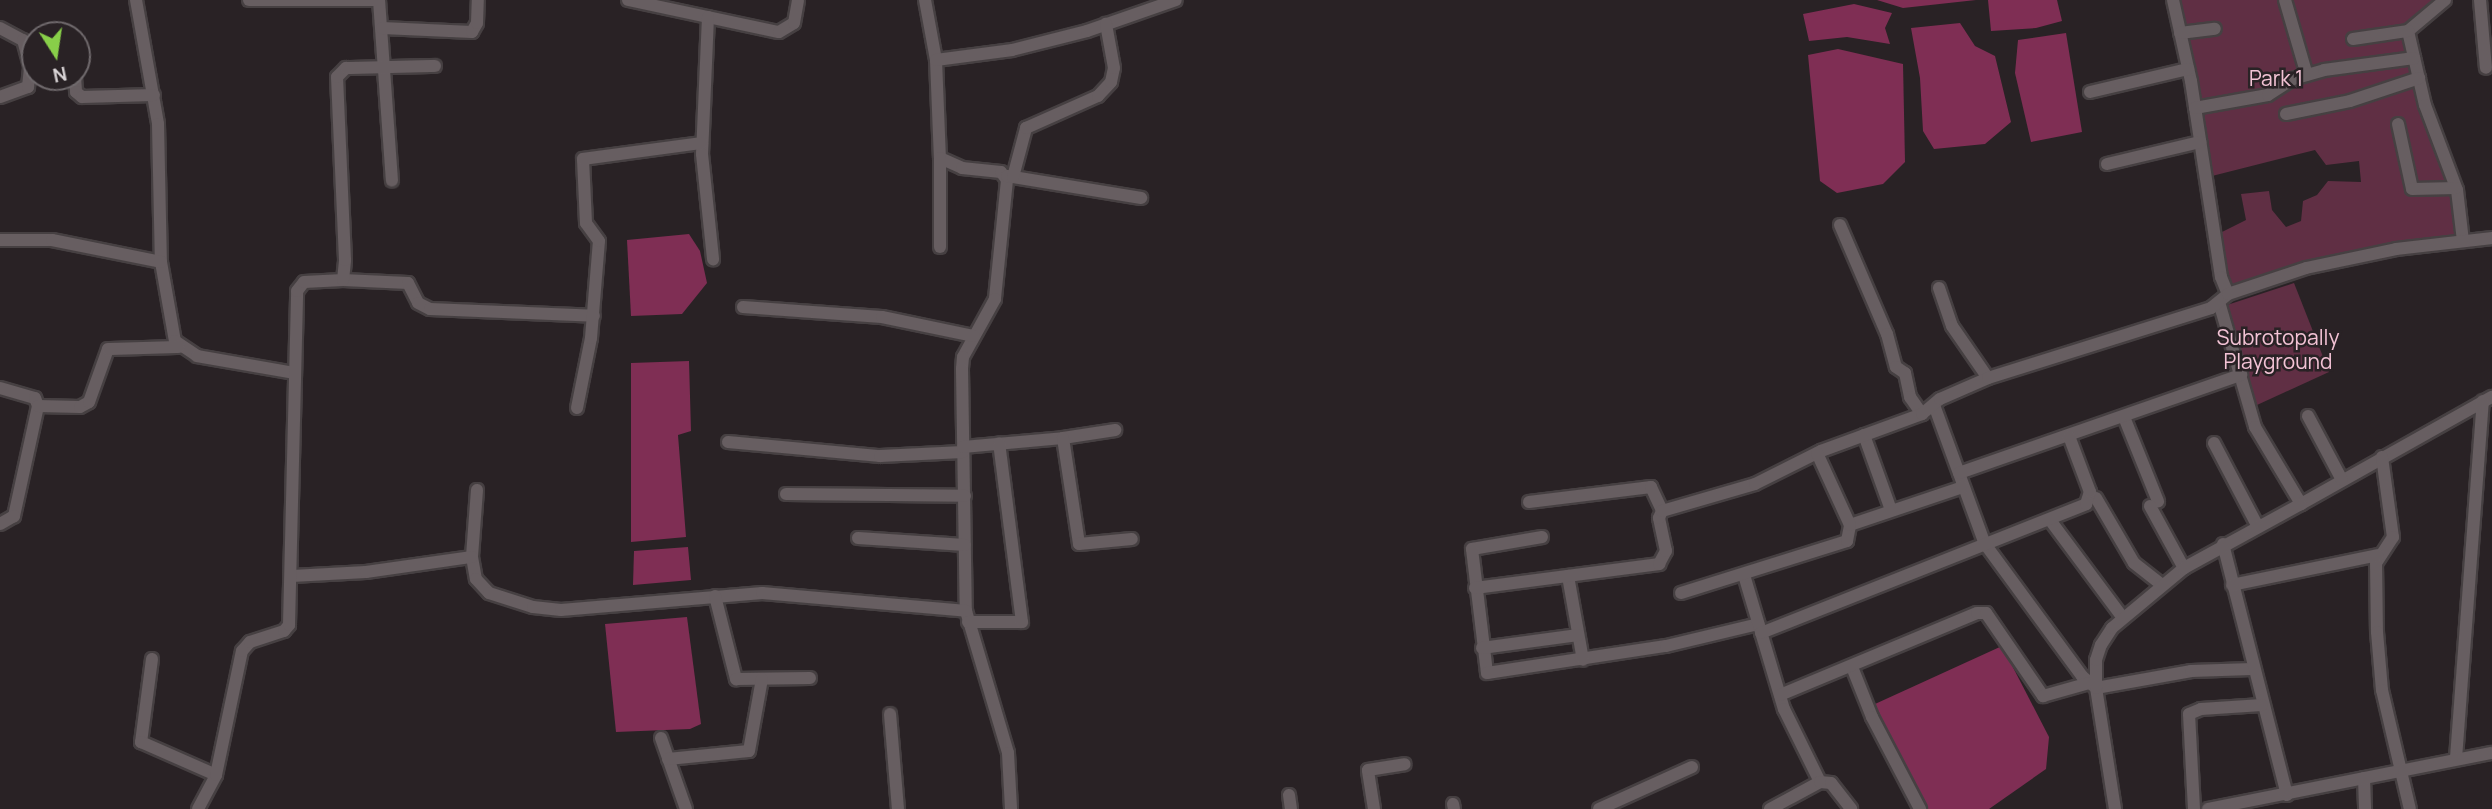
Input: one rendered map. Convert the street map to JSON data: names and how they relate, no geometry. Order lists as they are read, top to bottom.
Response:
{
  "parks": ["Park 1", "Subrotopally Playground"],
  "north": "bottom"
}
